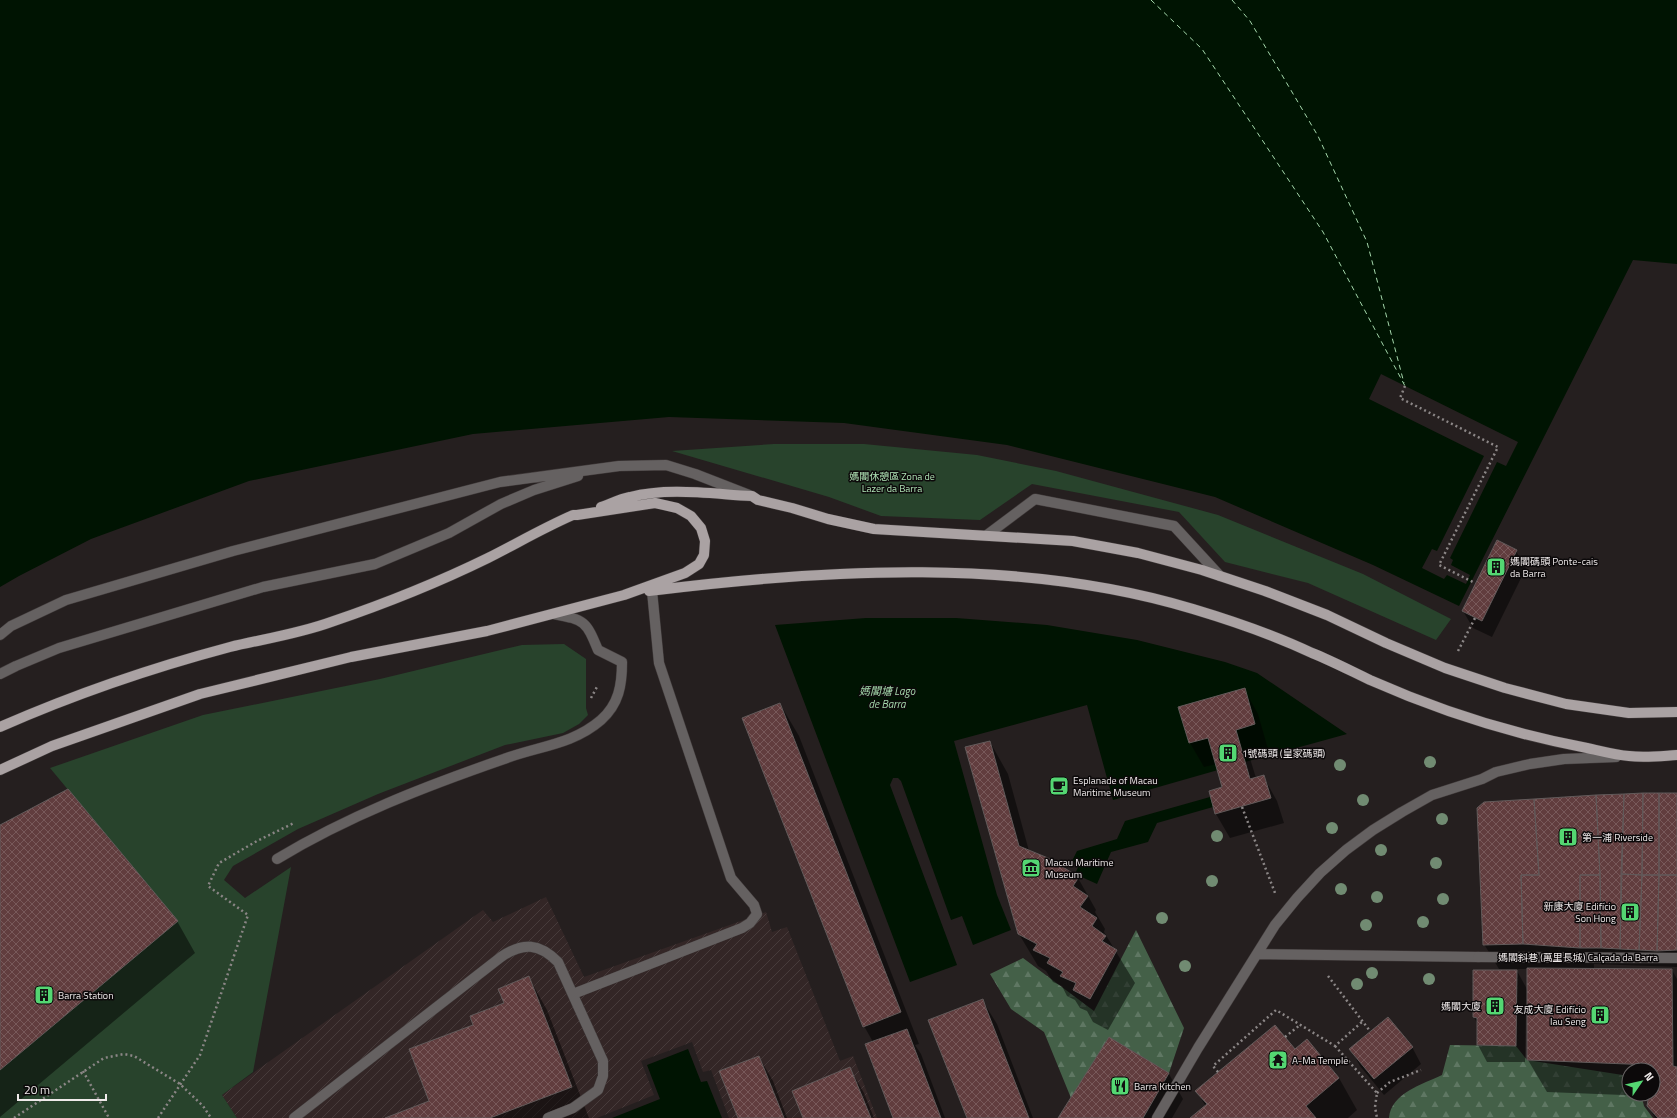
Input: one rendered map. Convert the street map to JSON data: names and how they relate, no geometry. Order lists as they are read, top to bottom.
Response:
{
  "streets": {
    "street": ["媽閣斜巷 (萬里長城) Calçada da Barra"]
  },
  "water": ["媽閣塘 Lago de Barra"],
  "parks": ["媽閣休憩區 Zona de Lazer da Barra"],
  "places": {
    "building": [
      "媽閣碼頭 Ponte-cais da Barra",
      "1號碼頭 (皇家碼頭)",
      "第一浦 Riverside",
      "新康大廈 Edifício Son Hong",
      "Barra Station",
      "媽閣大廈",
      "友成大廈 Edifício Iau Seng"
    ],
    "cafe": ["Esplanade of Macau Maritime Museum"],
    "museum": ["Macau Maritime Museum"],
    "temple": ["A-Ma Temple"],
    "restaurant": ["Barra Kitchen"]
  },
  "scale_bar": "20 m",
  "north": "top right"
}
